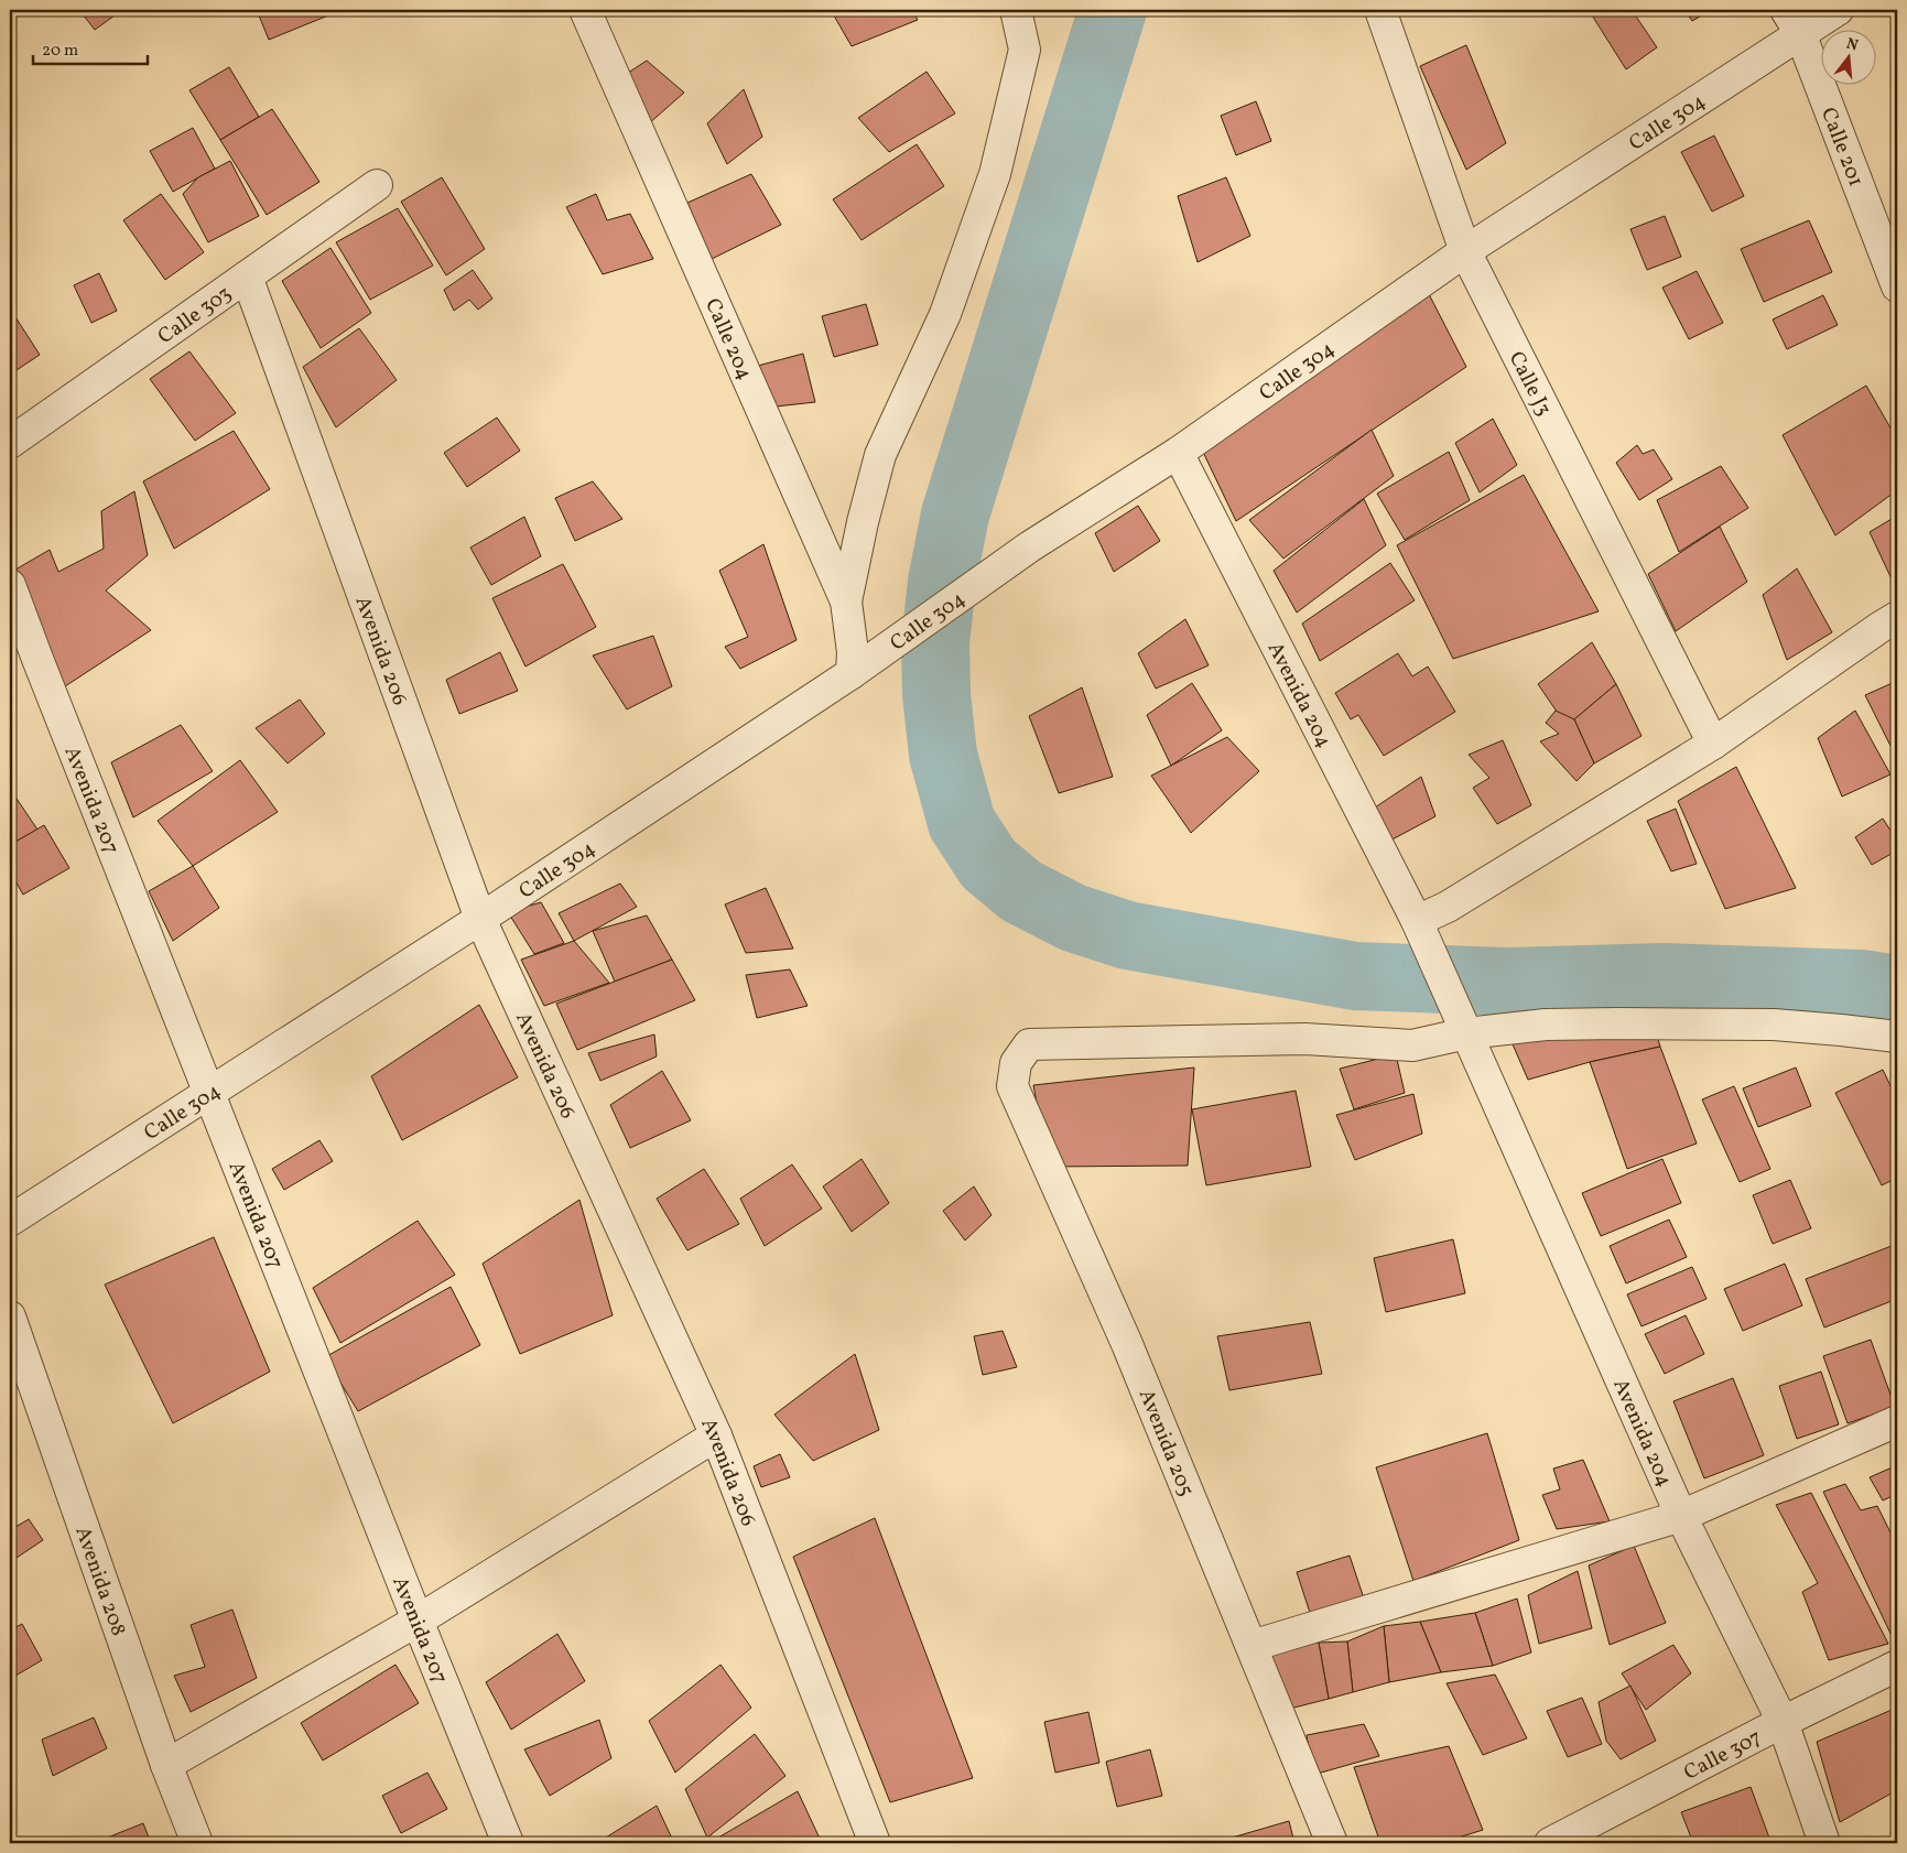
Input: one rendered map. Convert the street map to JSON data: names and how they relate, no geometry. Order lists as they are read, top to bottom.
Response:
{
  "streets": {
    "street": [
      "Calle 304",
      "Calle 201",
      "Calle 303",
      "Calle 204",
      "Calle J3",
      "Avenida 206",
      "Avenida 204",
      "Avenida 207",
      "Avenida 205",
      "Avenida 208",
      "Calle 307"
    ]
  },
  "crossings": [
    ["Calle 304", "Calle 201"],
    ["Calle 304", "Calle 204"],
    ["Calle 304", "Calle J3"],
    ["Calle 304", "Avenida 206"],
    ["Calle 304", "Avenida 204"],
    ["Calle 304", "Avenida 207"],
    ["Calle 303", "Avenida 206"],
    ["Avenida 204", "Avenida 205"],
    ["Avenida 204", "Calle 307"]
  ],
  "scale_bar": "20 m",
  "north": "top"
}
